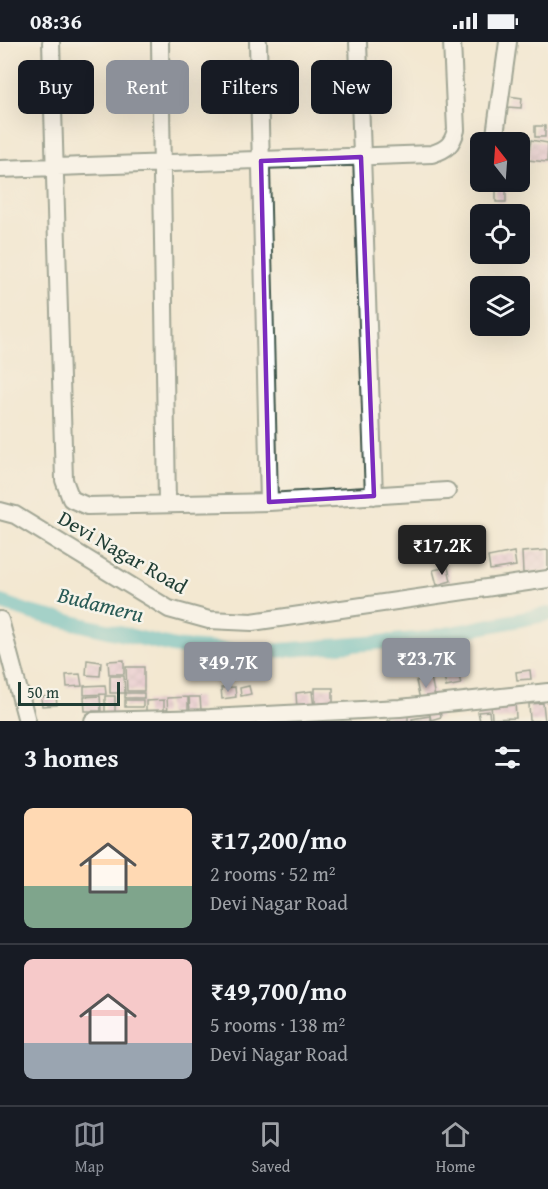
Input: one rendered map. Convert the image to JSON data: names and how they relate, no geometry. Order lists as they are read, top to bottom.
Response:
{
  "streets": {
    "street": ["Devi Nagar Road"]
  },
  "water": ["Budameru"],
  "scale_bar": "50 m",
  "north": "top",
  "page": {
    "status": "08:36",
    "chip": [
      "Buy",
      "Rent",
      "Filters",
      "New"
    ],
    "price": ["₹17.2K", "₹23.7K", "₹49.7K"],
    "scale": "50 m",
    "heading": "3 homes",
    "list": [
      {
        "name": "₹17,200/mo",
        "note": "2 rooms · 52 m² · Devi Nagar Road"
      },
      {
        "name": "₹49,700/mo",
        "note": "5 rooms · 138 m² · Devi Nagar Road"
      }
    ],
    "tabs": ["Map", "Saved", "Home"]
  }
}
